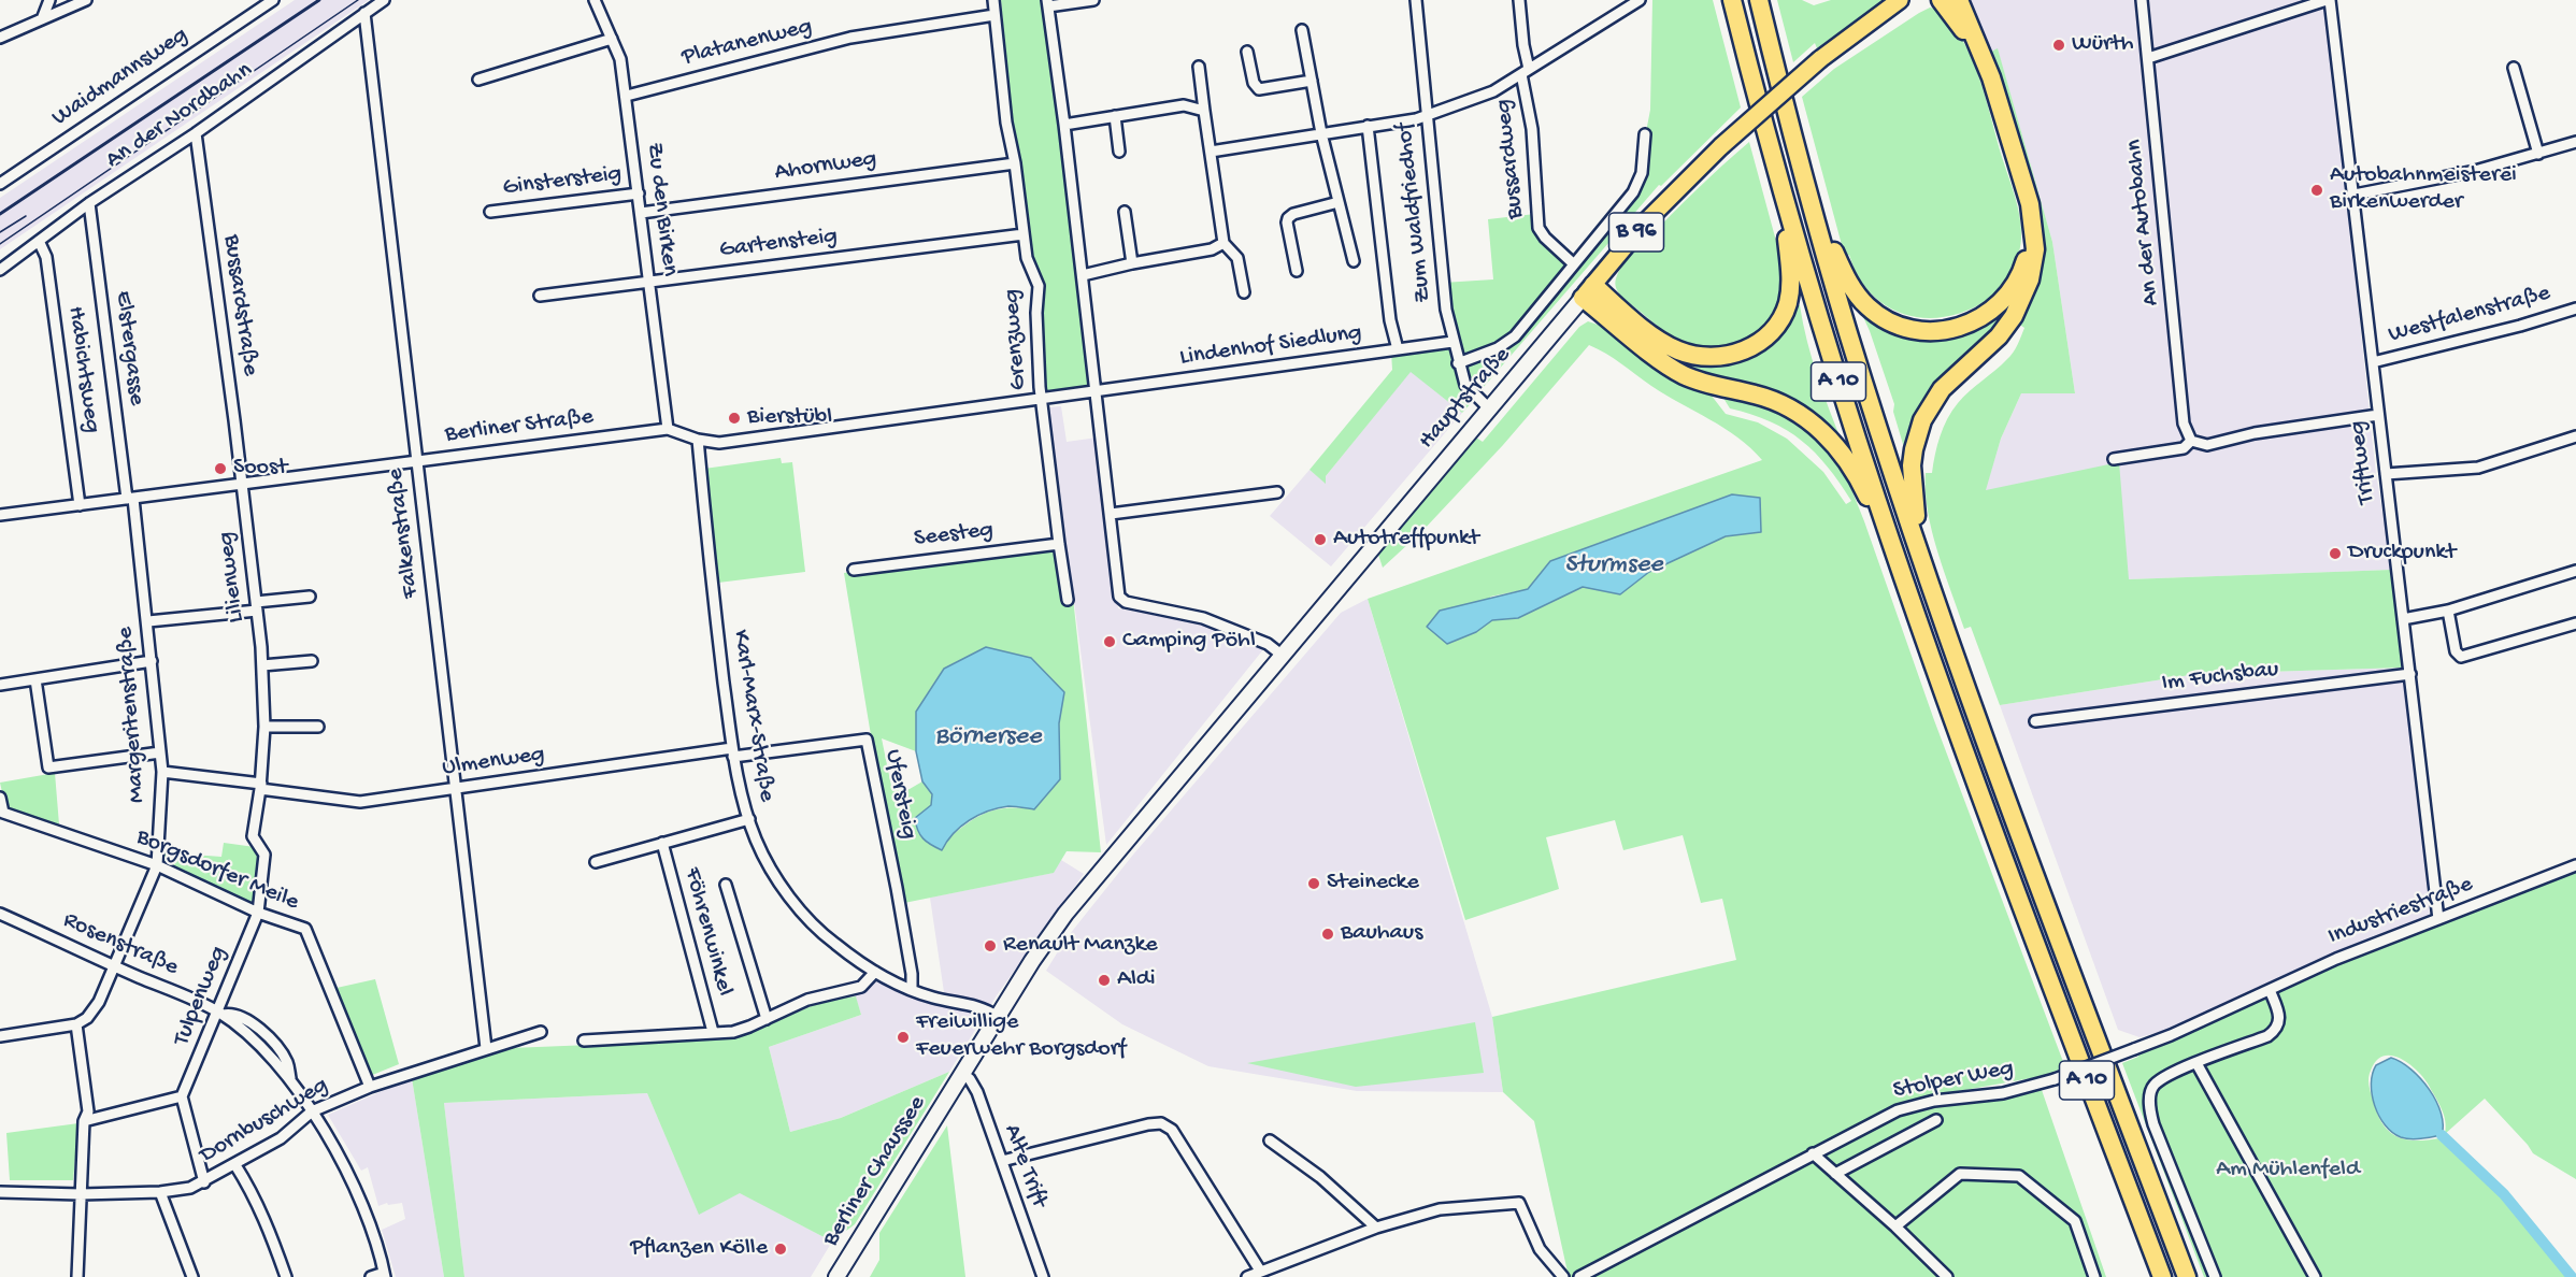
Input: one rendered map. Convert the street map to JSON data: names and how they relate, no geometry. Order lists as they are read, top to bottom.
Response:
{
  "streets": {
    "highway": ["A 10"],
    "main road": ["B 96", "Hauptstraße", "Berliner Chaussee"],
    "street": [
      "Platanenweg",
      "Waidmannsweg",
      "An der Nordbahn",
      "Bussardweg",
      "Ahornweg",
      "Ginstersteig",
      "Zu den Birken",
      "Zum Waldfriedhof",
      "An der Autobahn",
      "Gartensteig",
      "Bussardstraße",
      "Westfalenstraße",
      "Grenzweg",
      "Lindenhof Siedlung",
      "Elstergasse",
      "Habichtsweg",
      "Berliner Straße",
      "Triftweg",
      "Falkenstraße",
      "Seesteg",
      "Lilienweg",
      "Im Fuchsbau",
      "Margeritenstraße",
      "Karl-Marx-Straße",
      "Ulmenweg",
      "Ufersteig",
      "Borgsdorfer Meile",
      "Industriestraße",
      "Föhrenwinkel",
      "Rosenstraße",
      "Tulpenweg",
      "Stolper Weg",
      "Dornbuschweg",
      "Alte Trift"
    ]
  },
  "crossings": [
    ["Platanenweg", "Zu den Birken"],
    ["Platanenweg", "Grenzweg"],
    ["An der Nordbahn", "Bussardstraße"],
    ["An der Nordbahn", "Elstergasse"],
    ["An der Nordbahn", "Habichtsweg"],
    ["An der Nordbahn", "Falkenstraße"],
    ["Bussardweg", "Hauptstraße"],
    ["Ahornweg", "Zu den Birken"],
    ["Ahornweg", "Grenzweg"],
    ["Ginstersteig", "Zu den Birken"],
    ["Zu den Birken", "Gartensteig"],
    ["Zu den Birken", "Berliner Straße"],
    ["Zum Waldfriedhof", "Lindenhof Siedlung"],
    ["Zum Waldfriedhof", "Hauptstraße"],
    ["Gartensteig", "Grenzweg"],
    ["Bussardstraße", "Berliner Straße"],
    ["Bussardstraße", "Lilienweg"],
    ["Westfalenstraße", "Triftweg"],
    ["Grenzweg", "Lindenhof Siedlung"],
    ["Grenzweg", "Berliner Straße"],
    ["Grenzweg", "Seesteg"],
    ["Lindenhof Siedlung", "Berliner Straße"],
    ["Elstergasse", "Berliner Straße"],
    ["Elstergasse", "Margeritenstraße"],
    ["Habichtsweg", "Berliner Straße"],
    ["Hauptstraße", "Berliner Chaussee"],
    ["Berliner Straße", "Falkenstraße"],
    ["Berliner Straße", "Lilienweg"],
    ["Berliner Straße", "Margeritenstraße"],
    ["Berliner Straße", "Karl-Marx-Straße"],
    ["Triftweg", "Im Fuchsbau"],
    ["Triftweg", "Industriestraße"],
    ["Falkenstraße", "Ulmenweg"],
    ["Falkenstraße", "Dornbuschweg"],
    ["Lilienweg", "Ulmenweg"],
    ["Lilienweg", "Borgsdorfer Meile"],
    ["Lilienweg", "Tulpenweg"],
    ["Margeritenstraße", "Ulmenweg"],
    ["Margeritenstraße", "Borgsdorfer Meile"],
    ["Margeritenstraße", "Rosenstraße"],
    ["Karl-Marx-Straße", "Ulmenweg"],
    ["Karl-Marx-Straße", "Ufersteig"],
    ["Karl-Marx-Straße", "Föhrenwinkel"],
    ["Karl-Marx-Straße", "Berliner Chaussee"],
    ["Ulmenweg", "Ufersteig"],
    ["Borgsdorfer Meile", "Tulpenweg"],
    ["Borgsdorfer Meile", "Dornbuschweg"],
    ["Industriestraße", "Stolper Weg"],
    ["Rosenstraße", "Tulpenweg"],
    ["Rosenstraße", "Dornbuschweg"],
    ["Alte Trift", "Berliner Chaussee"]
  ],
  "water": ["Sturmsee", "Börnersee"],
  "parks": ["Am Mühlenfeld"],
  "places": [
    "Würth",
    "Autobahnmeisterei Birkenwerder",
    "Bierstübl",
    "Soost",
    "Autotreffpunkt",
    "Druckpunkt",
    "Camping Pöhl",
    "Steinecke",
    "Bauhaus",
    "Renault Manzke",
    "Aldi",
    "Freiwillige Feuerwehr Borgsdorf",
    "Pflanzen Kölle"
  ]
}
